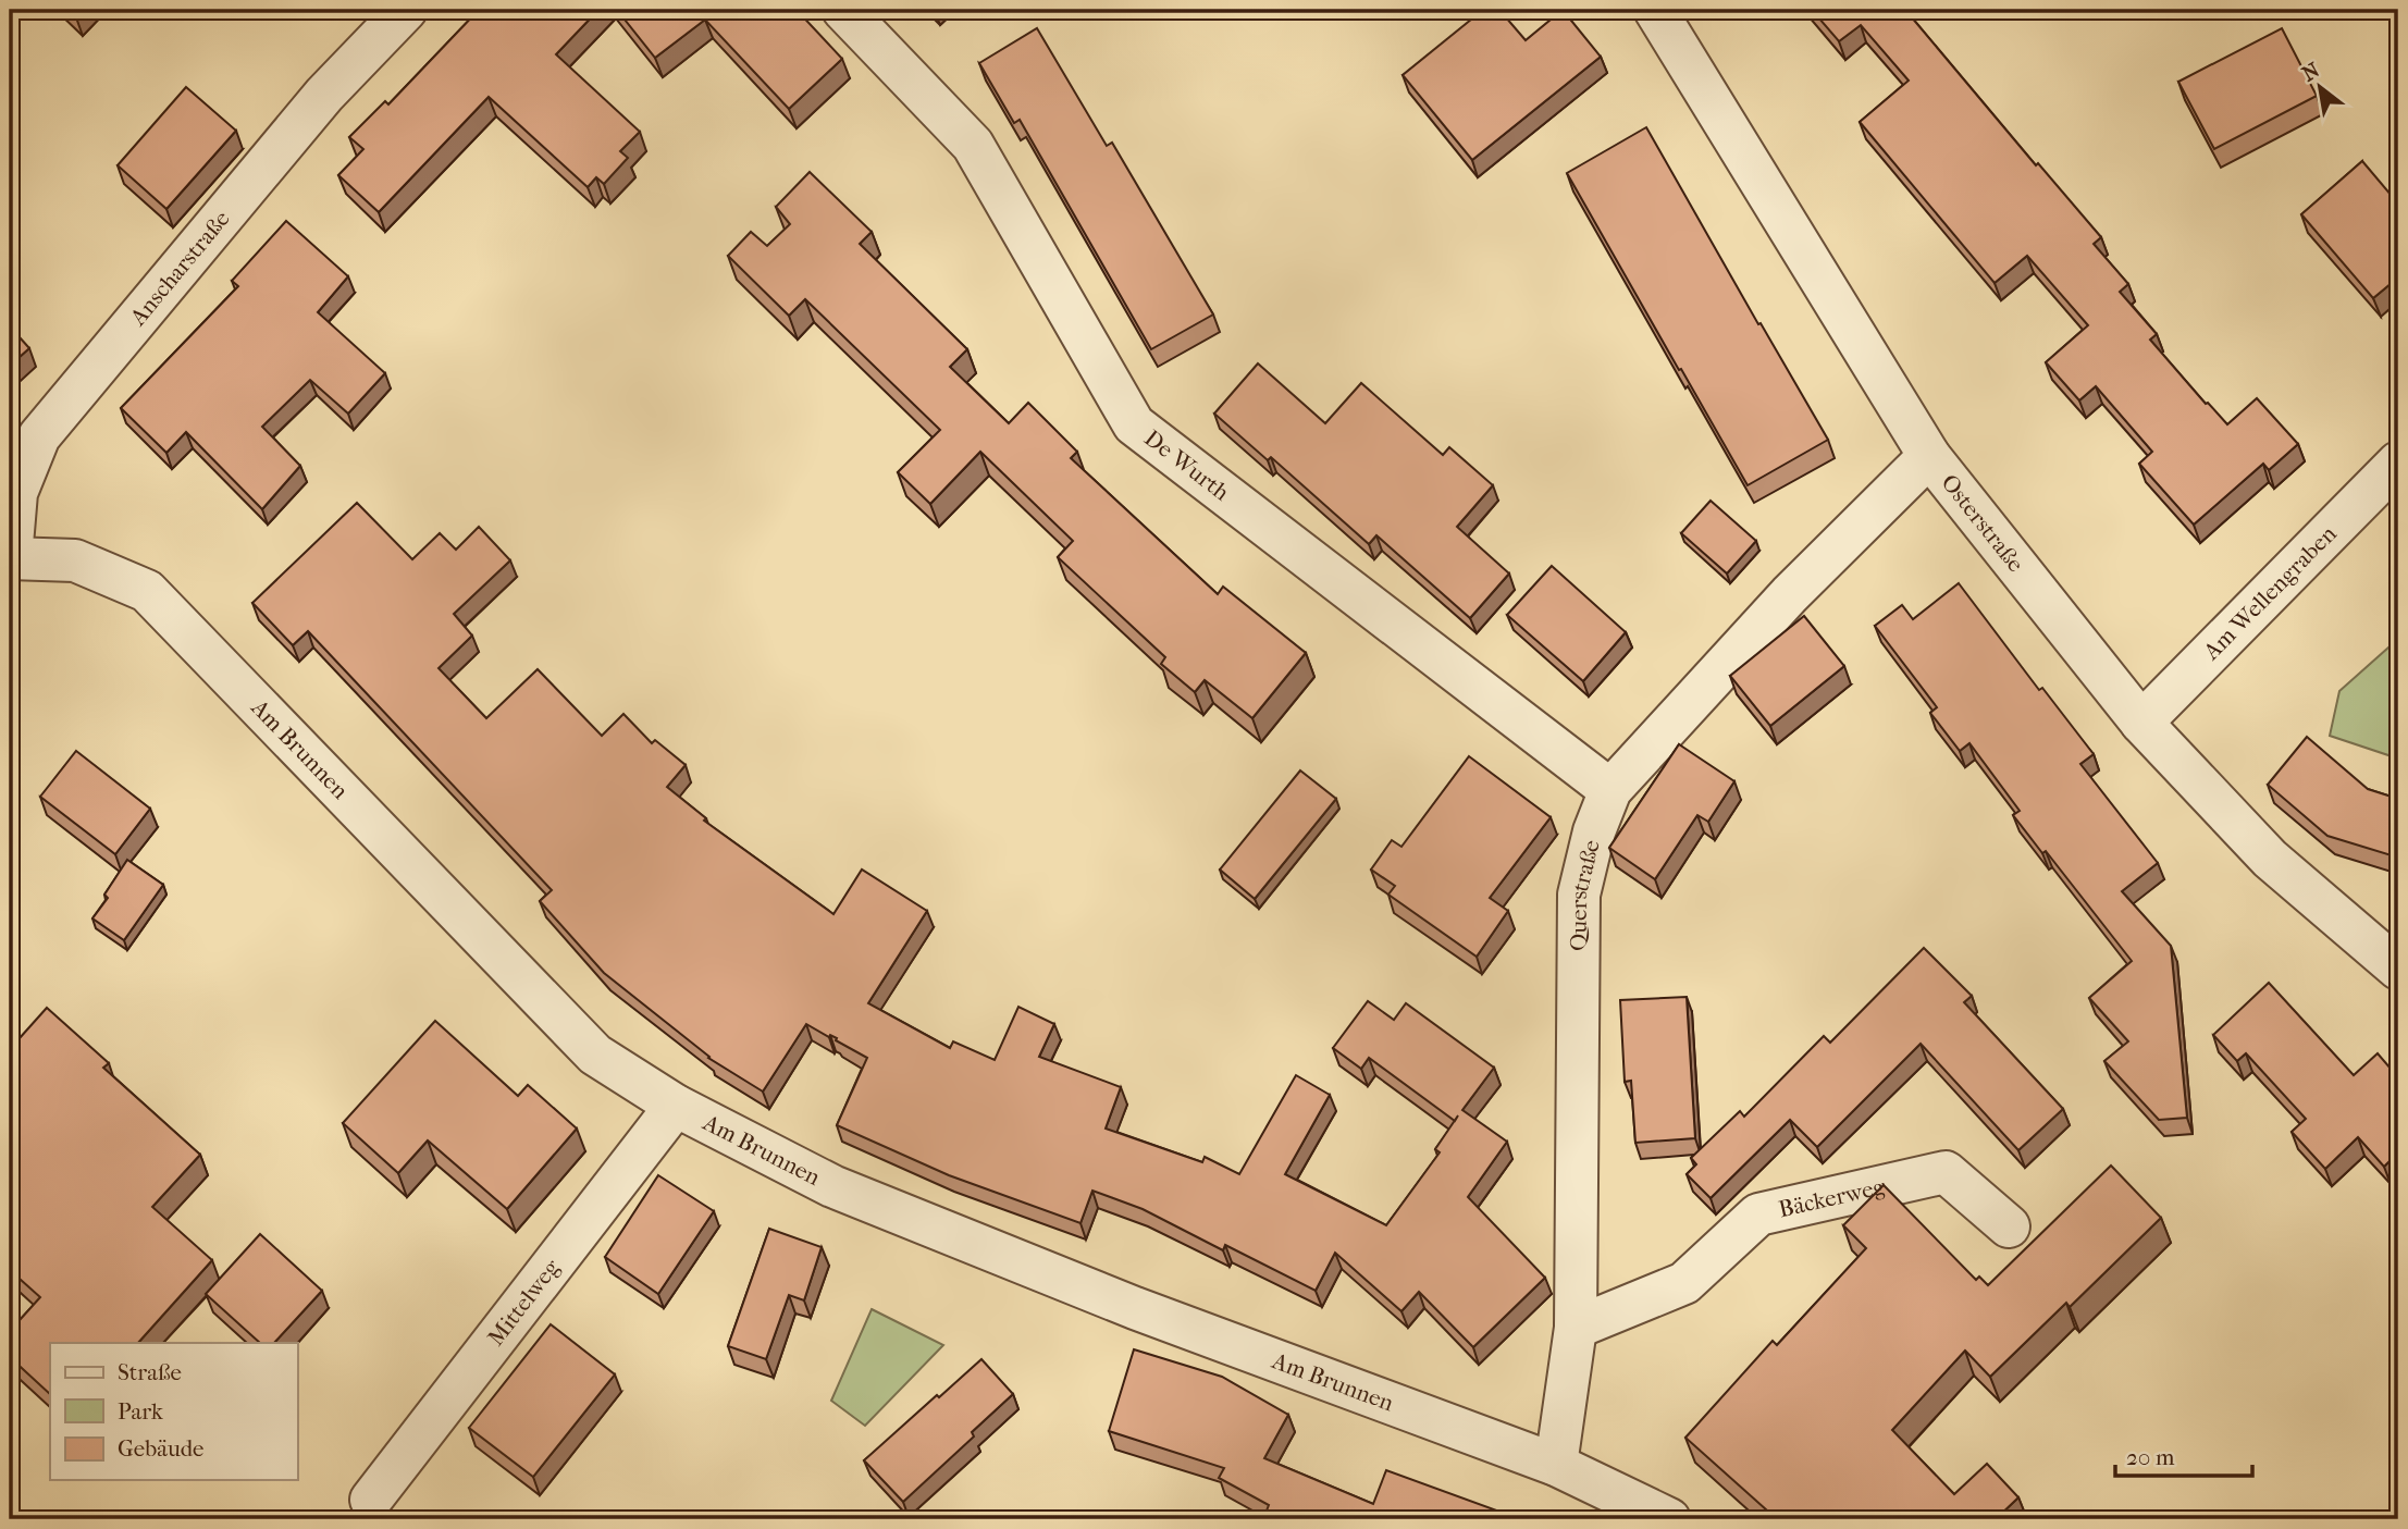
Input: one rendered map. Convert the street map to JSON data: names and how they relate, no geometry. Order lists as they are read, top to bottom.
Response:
{
  "streets": {
    "street": [
      "Anscharstraße",
      "De Wurth",
      "Osterstraße",
      "Am Wellengraben",
      "Am Brunnen",
      "Querstraße",
      "Bäckerweg",
      "Mittelweg"
    ]
  },
  "crossings": [
    ["Anscharstraße", "Am Brunnen"],
    ["De Wurth", "Querstraße"],
    ["Osterstraße", "Am Wellengraben"],
    ["Osterstraße", "Querstraße"],
    ["Am Brunnen", "Querstraße"],
    ["Am Brunnen", "Mittelweg"],
    ["Querstraße", "Bäckerweg"]
  ],
  "legend": ["Straße", "Park", "Gebäude"],
  "scale_bar": "20 m",
  "north": "top left"
}
